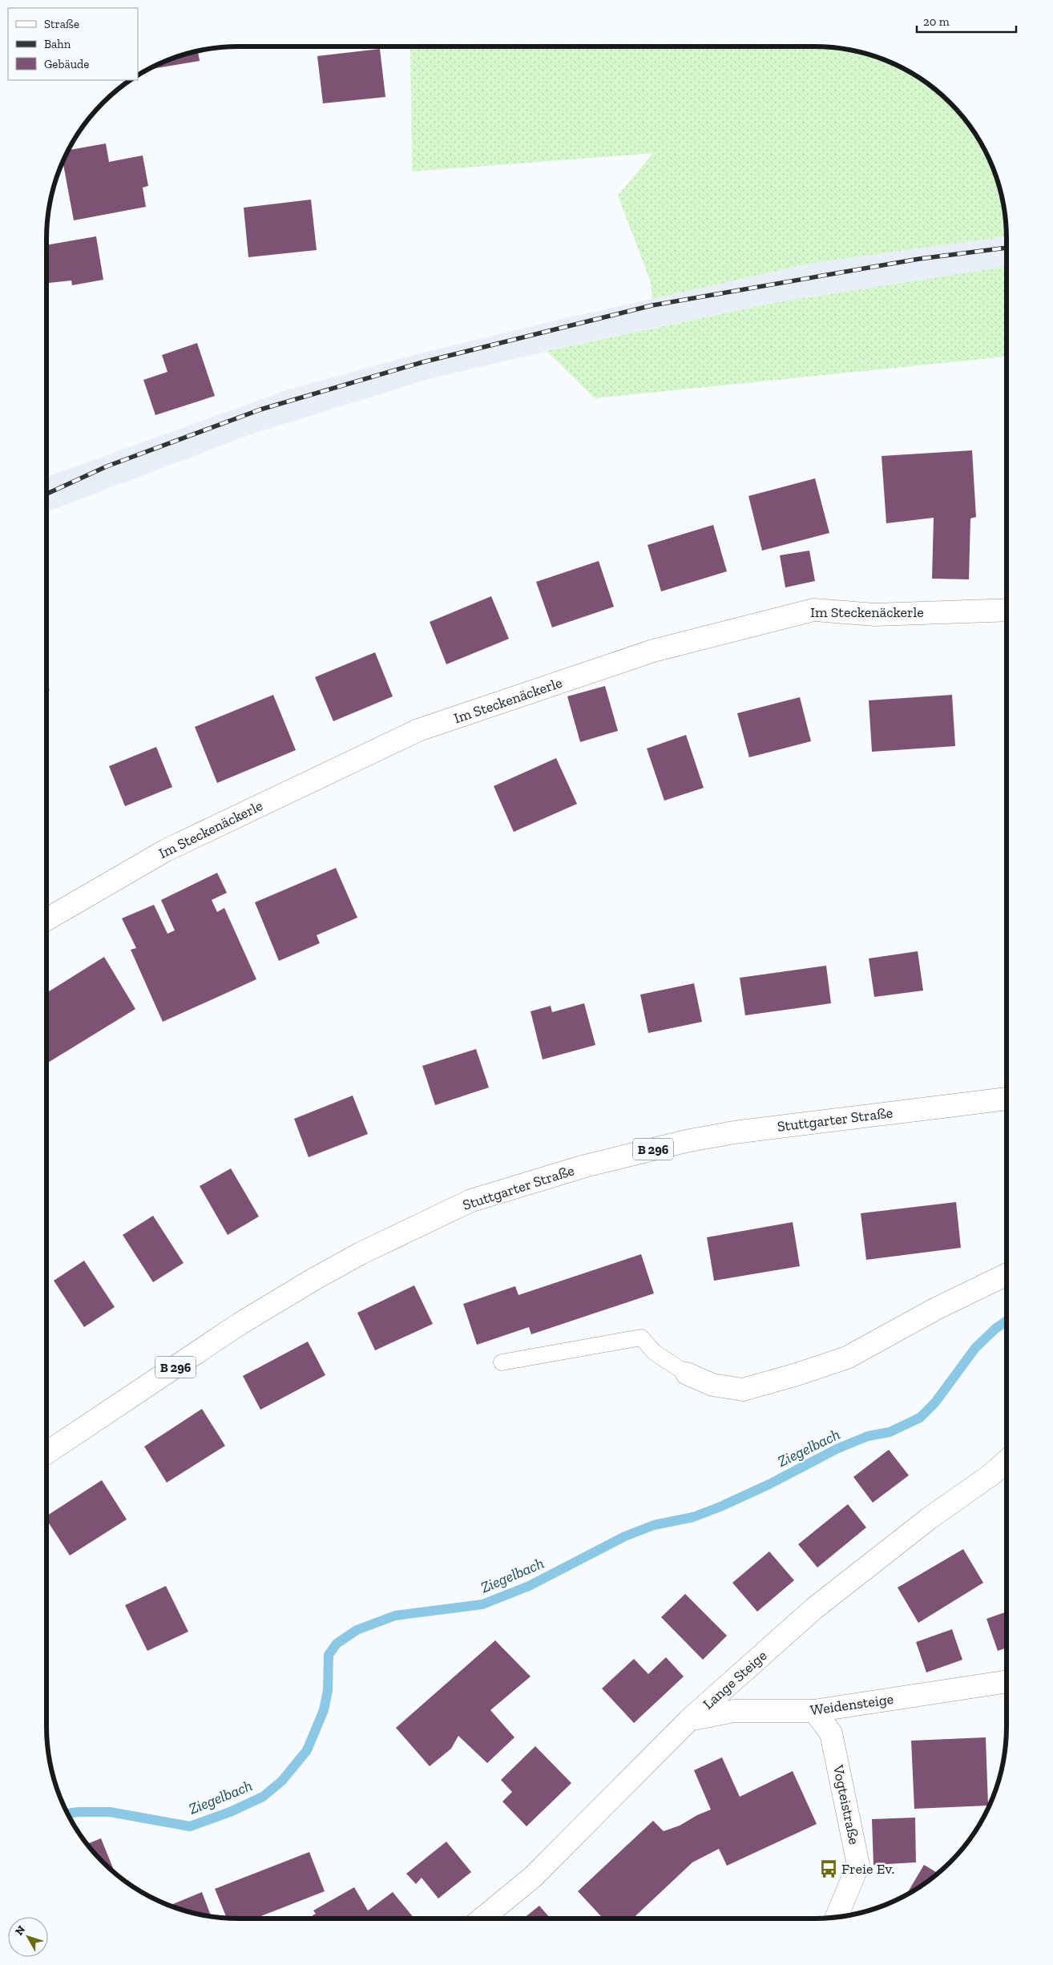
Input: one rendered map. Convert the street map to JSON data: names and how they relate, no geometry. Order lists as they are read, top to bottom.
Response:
{
  "streets": {
    "street": [
      "Im Steckenäckerle",
      "Stuttgarter Straße",
      "B 296",
      "Lange Steige",
      "Weidensteige",
      "Vogteistraße"
    ]
  },
  "crossings": [
    ["Lange Steige", "Weidensteige"],
    ["Weidensteige", "Vogteistraße"]
  ],
  "water": ["Ziegelbach"],
  "places": {
    "bus stop": ["Freie Ev."]
  },
  "legend": ["Straße", "Bahn", "Gebäude"],
  "scale_bar": "20 m",
  "north": "top left"
}
